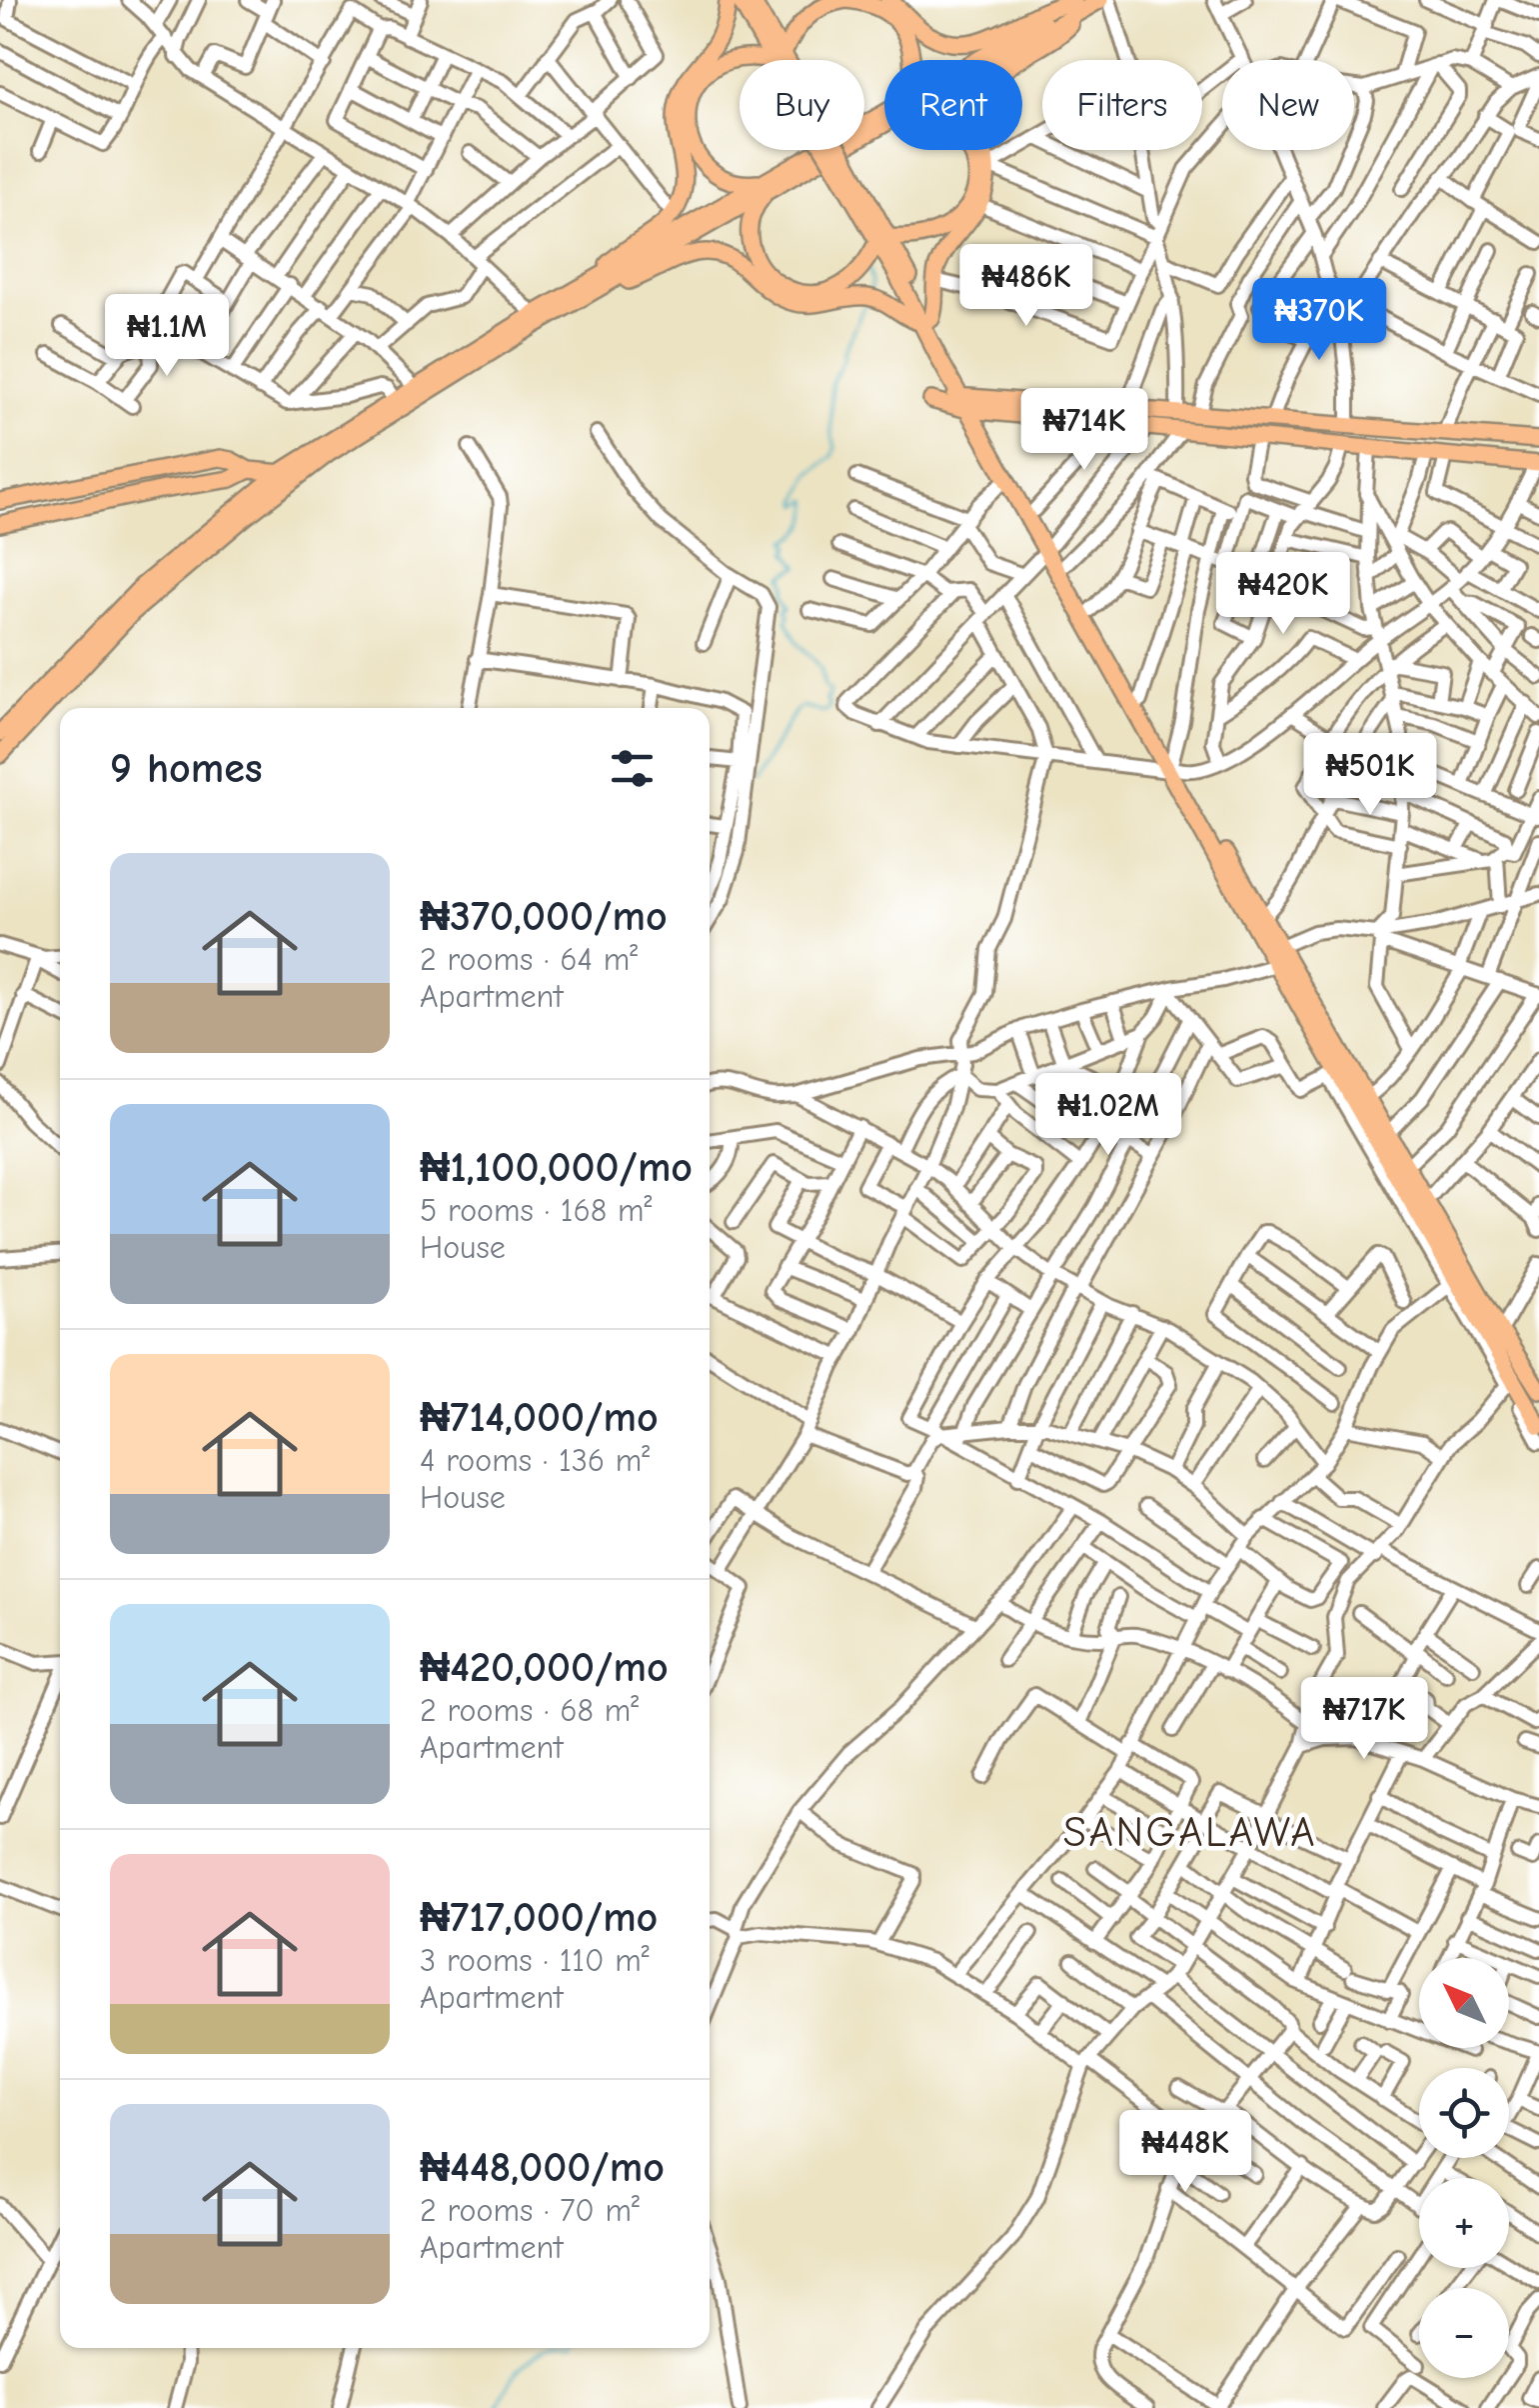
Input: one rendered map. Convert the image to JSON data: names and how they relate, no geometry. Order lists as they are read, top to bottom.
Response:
{
  "districts": ["SANGALAWA"],
  "north": "top left",
  "page": {
    "chip": [
      "Buy",
      "Rent",
      "Filters",
      "New"
    ],
    "price": [
      "₦486K",
      "₦370K",
      "₦1.1M",
      "₦714K",
      "₦420K",
      "₦501K",
      "₦1.02M",
      "₦717K",
      "₦448K"
    ],
    "heading": "9 homes",
    "list": [
      {
        "name": "₦370,000/mo",
        "note": "2 rooms · 64 m² · Apartment"
      },
      {
        "name": "₦1,100,000/mo",
        "note": "5 rooms · 168 m² · House"
      },
      {
        "name": "₦714,000/mo",
        "note": "4 rooms · 136 m² · House"
      },
      {
        "name": "₦420,000/mo",
        "note": "2 rooms · 68 m² · Apartment"
      },
      {
        "name": "₦717,000/mo",
        "note": "3 rooms · 110 m² · Apartment"
      },
      {
        "name": "₦448,000/mo",
        "note": "2 rooms · 70 m² · Apartment"
      }
    ],
    "map_buttons": ["+", "−"]
  }
}
